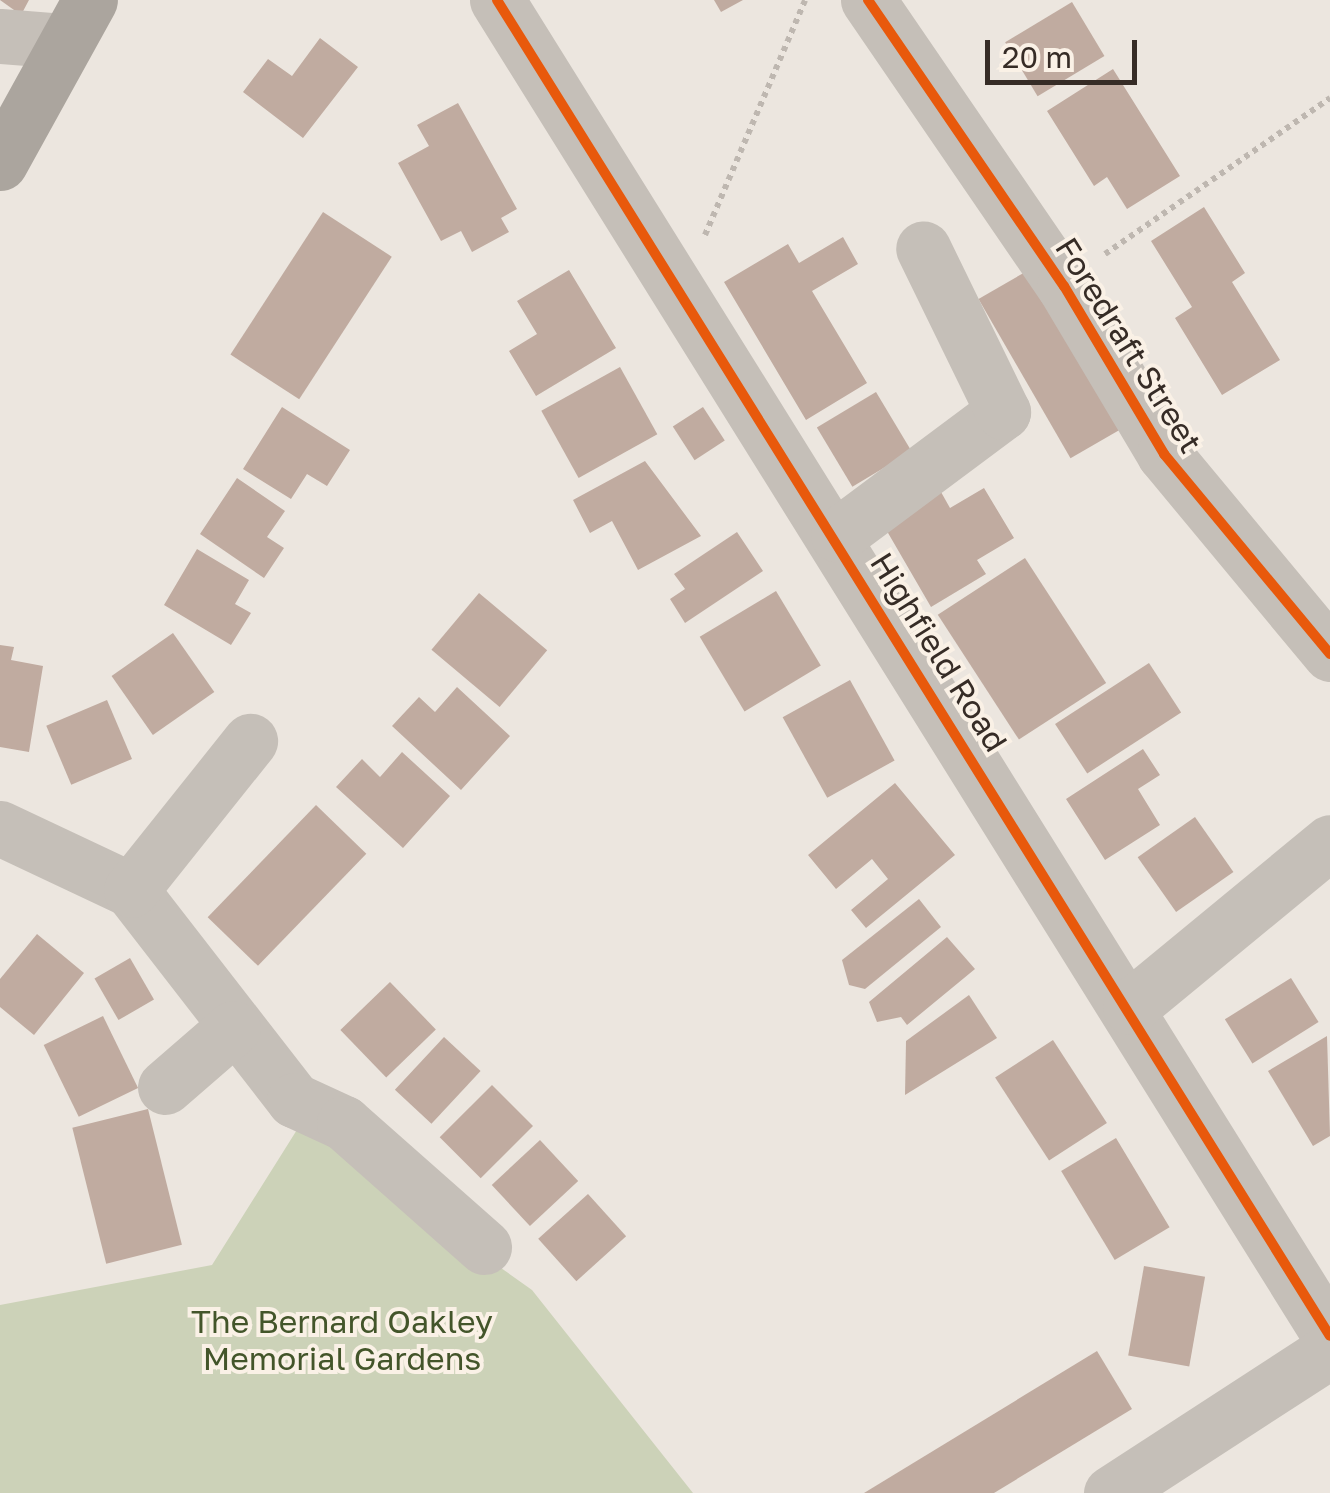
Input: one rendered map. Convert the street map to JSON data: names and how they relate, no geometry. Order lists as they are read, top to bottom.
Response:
{
  "streets": {
    "street": ["Foredraft Street", "Highfield Road"]
  },
  "parks": ["The Bernard Oakley Memorial Gardens"],
  "scale_bar": "20 m"
}
